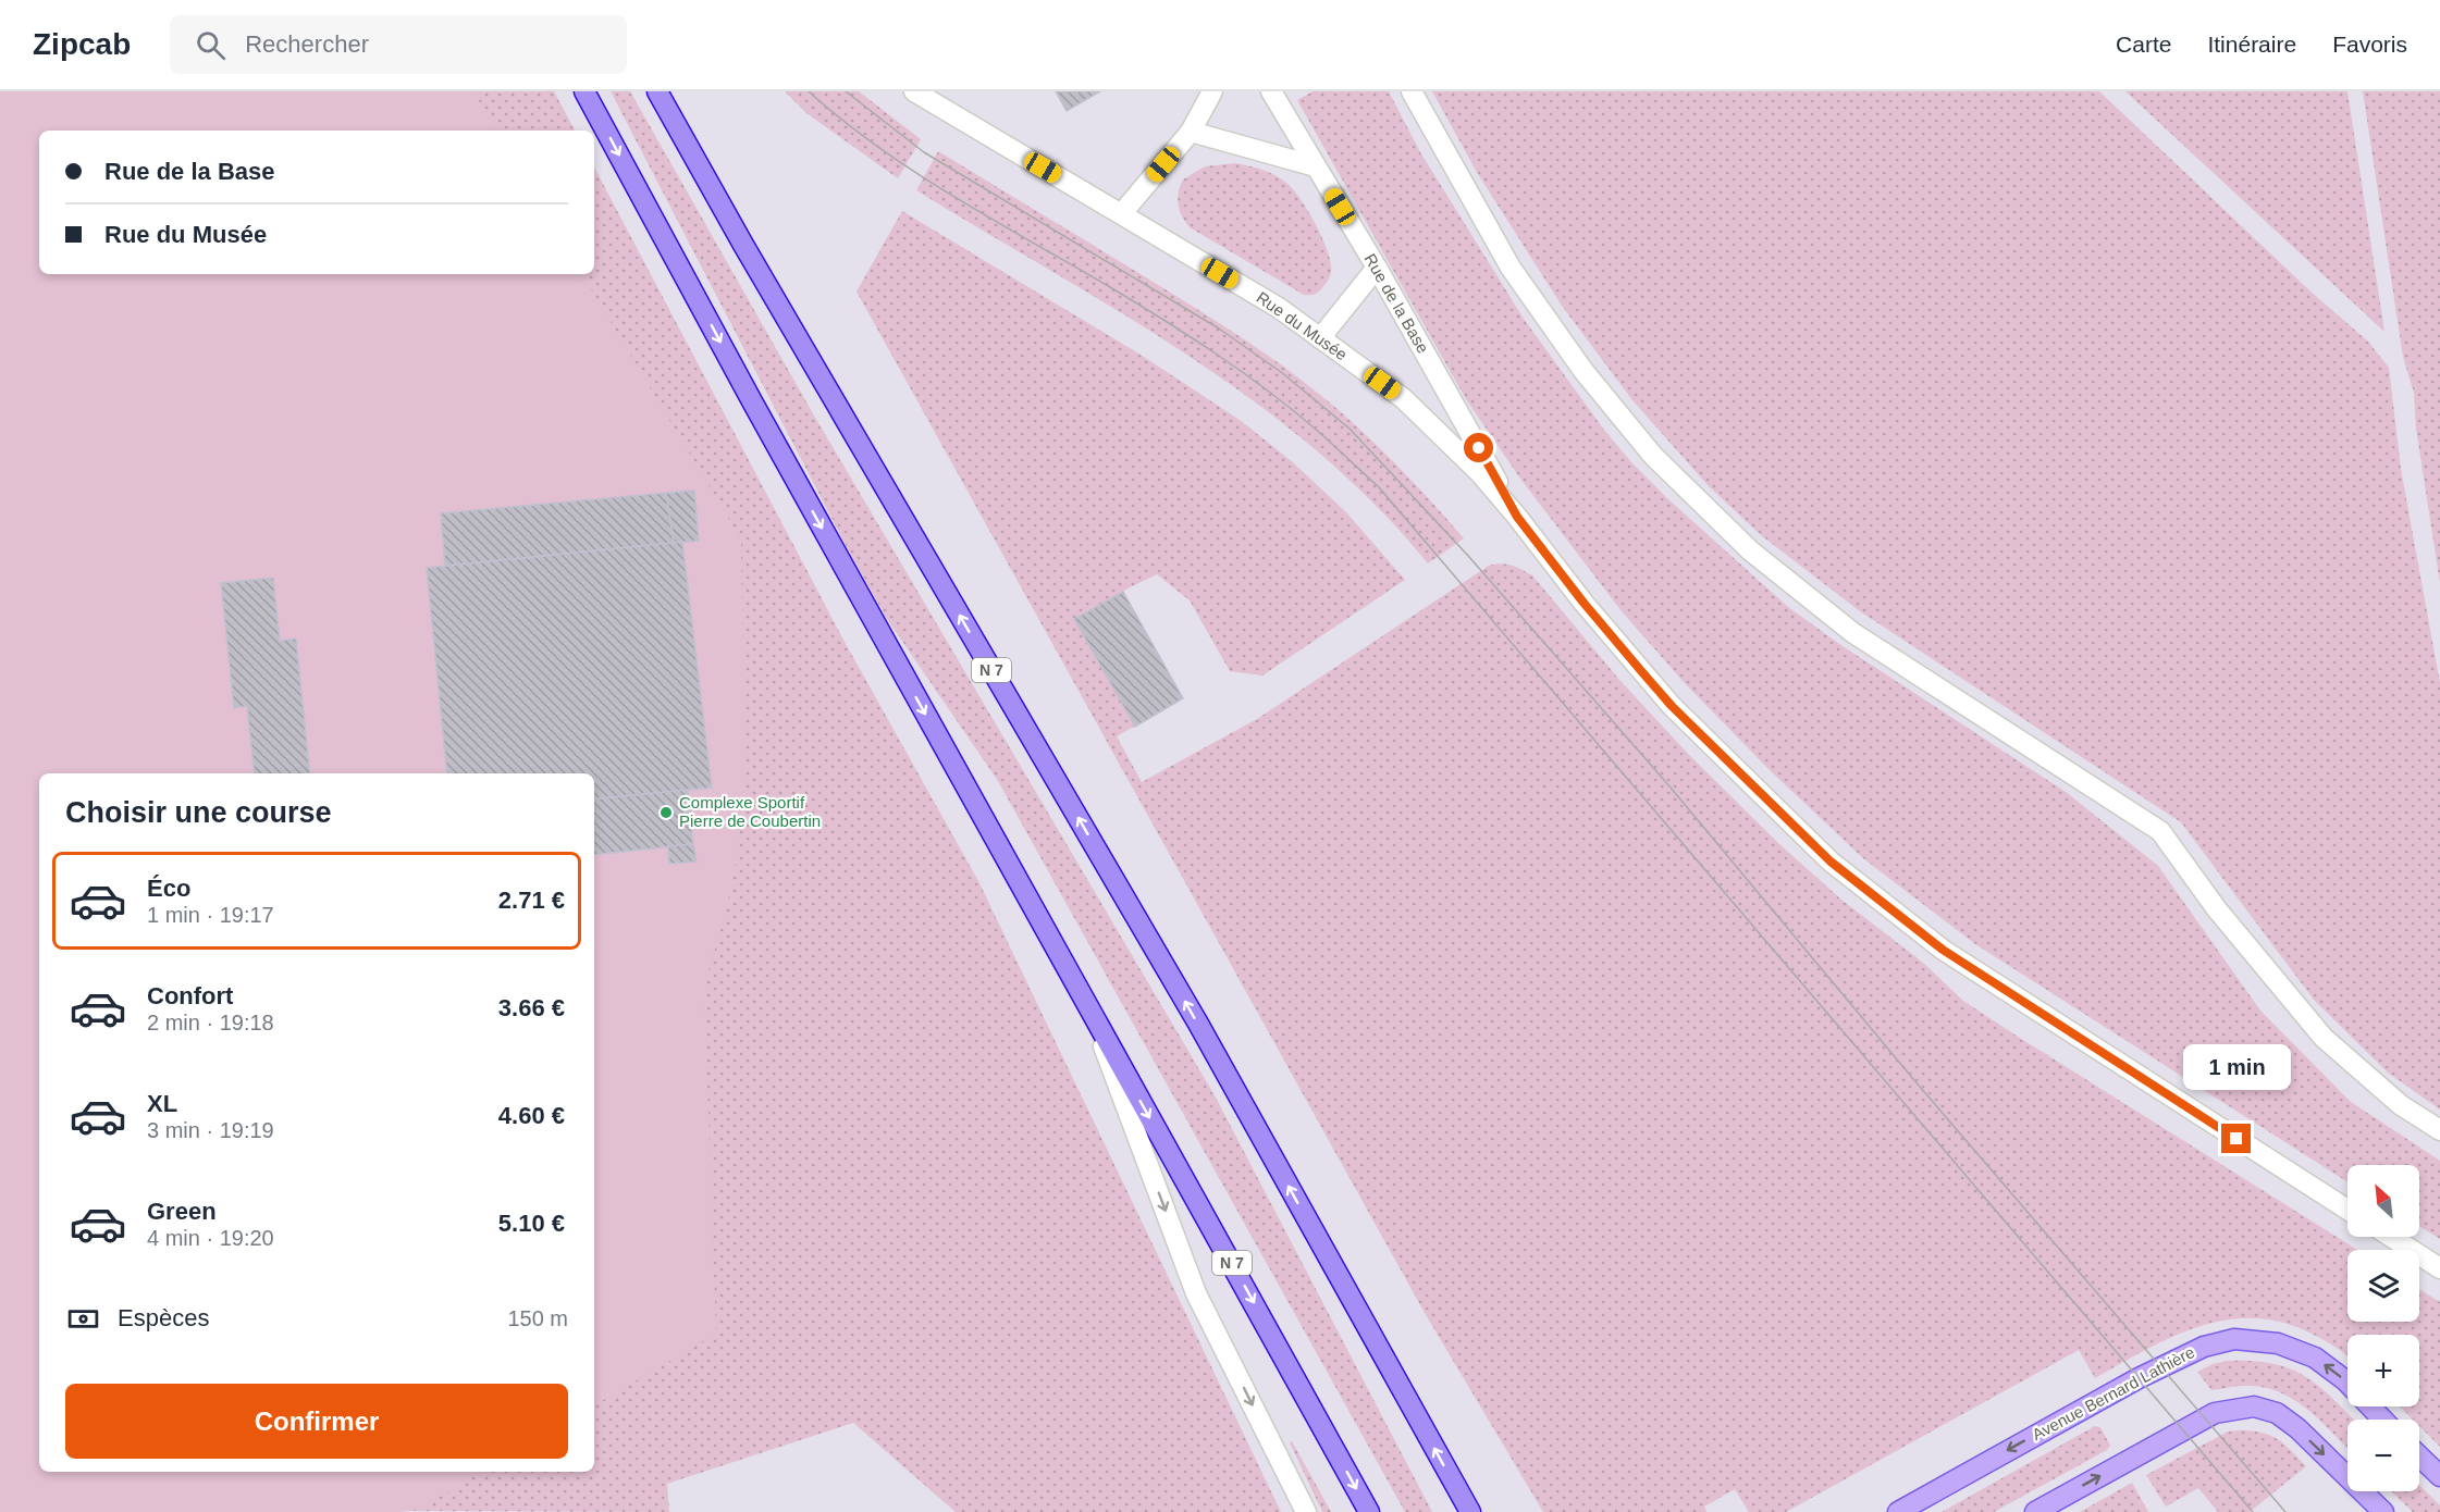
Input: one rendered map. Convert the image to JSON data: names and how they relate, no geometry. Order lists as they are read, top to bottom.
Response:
{
  "streets": {
    "highway": ["N 7"],
    "main road": ["Avenue Bernard Lathière"],
    "street": ["Rue de la Base", "Rue du Musée"]
  },
  "crossings": [
    ["Rue de la Base", "Rue du Musée"]
  ],
  "one_way": ["Avenue Bernard Lathière"],
  "places": ["Complexe Sportif Pierre de Coubertin"],
  "north": "top left",
  "page": {
    "header": "Zipcab",
    "search": "Rechercher",
    "nav": ["Carte", "Itinéraire", "Favoris"],
    "banner": ["Rue de la Base", "Rue du Musée"],
    "heading": "Choisir une course",
    "list": [
      {
        "name": "Éco",
        "note": "1 min · 19:17",
        "value": "2.71 €"
      },
      {
        "name": "Confort",
        "note": "2 min · 19:18",
        "value": "3.66 €"
      },
      {
        "name": "XL",
        "note": "3 min · 19:19",
        "value": "4.60 €"
      },
      {
        "name": "Green",
        "note": "4 min · 19:20",
        "value": "5.10 €"
      }
    ],
    "bubble": "1 min",
    "map_buttons": ["+", "−"],
    "pay": ["Espèces", "150 m"],
    "buttons": "Confirmer"
  }
}
